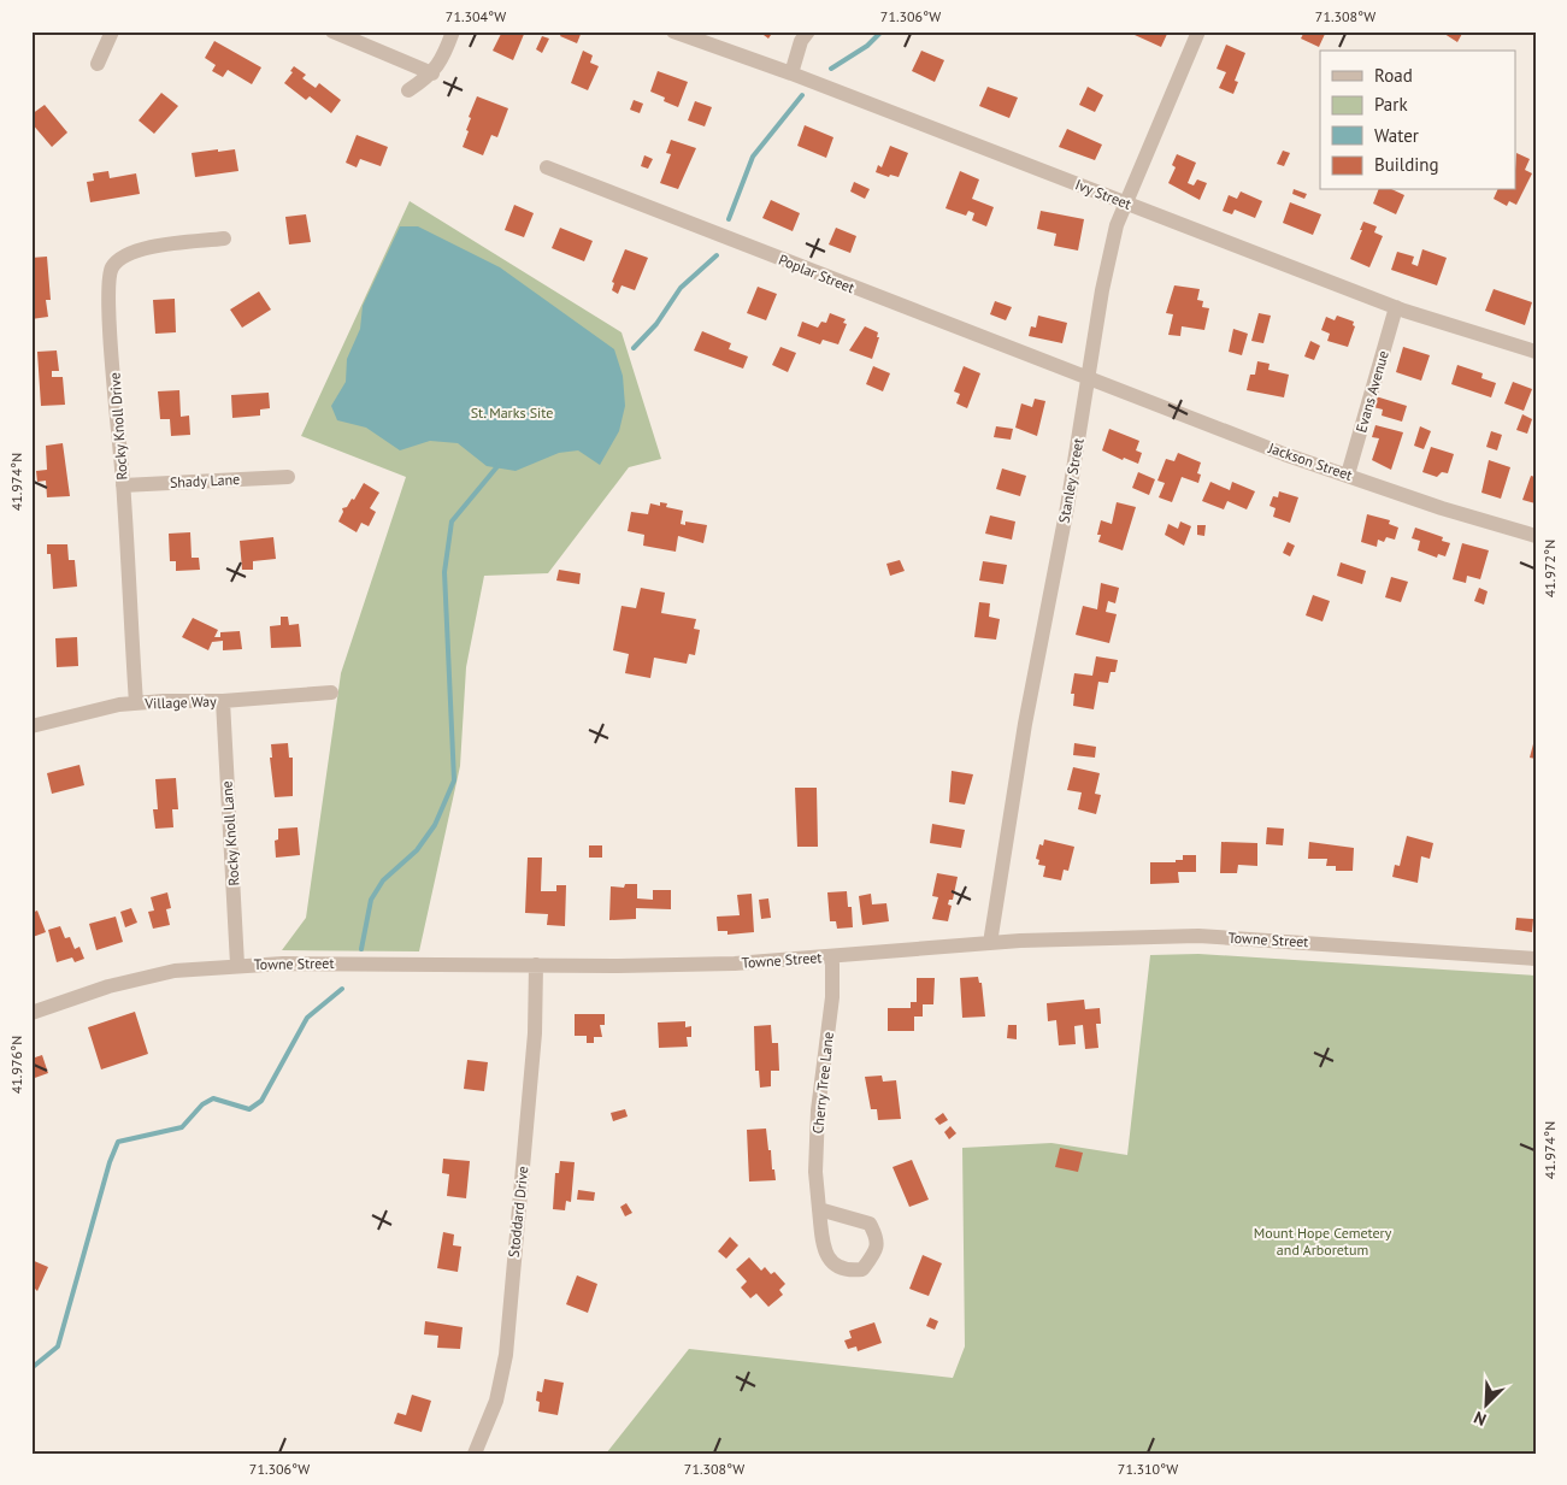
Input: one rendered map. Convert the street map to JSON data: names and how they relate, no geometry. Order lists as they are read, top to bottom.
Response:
{
  "streets": {
    "street": [
      "Ivy Street",
      "Poplar Street",
      "Evans Avenue",
      "Rocky Knoll Drive",
      "Jackson Street",
      "Shady Lane",
      "Stanley Street",
      "Village Way",
      "Rocky Knoll Lane",
      "Towne Street",
      "Cherry Tree Lane",
      "Stoddard Drive"
    ]
  },
  "crossings": [
    ["Ivy Street", "Evans Avenue"],
    ["Ivy Street", "Stanley Street"],
    ["Poplar Street", "Jackson Street"],
    ["Poplar Street", "Stanley Street"],
    ["Evans Avenue", "Jackson Street"],
    ["Rocky Knoll Drive", "Shady Lane"],
    ["Rocky Knoll Drive", "Village Way"],
    ["Jackson Street", "Stanley Street"],
    ["Stanley Street", "Towne Street"],
    ["Village Way", "Rocky Knoll Lane"],
    ["Rocky Knoll Lane", "Towne Street"],
    ["Towne Street", "Cherry Tree Lane"],
    ["Towne Street", "Stoddard Drive"]
  ],
  "parks": ["St. Marks Site", "Mount Hope Cemetery and Arboretum"],
  "legend": [
    "Road",
    "Park",
    "Water",
    "Building"
  ],
  "north": "bottom left",
  "coordinates": [
    "71.304°W",
    "71.306°W",
    "71.308°W",
    "41.974°N",
    "41.972°N",
    "41.976°N",
    "71.310°W"
  ]
}
